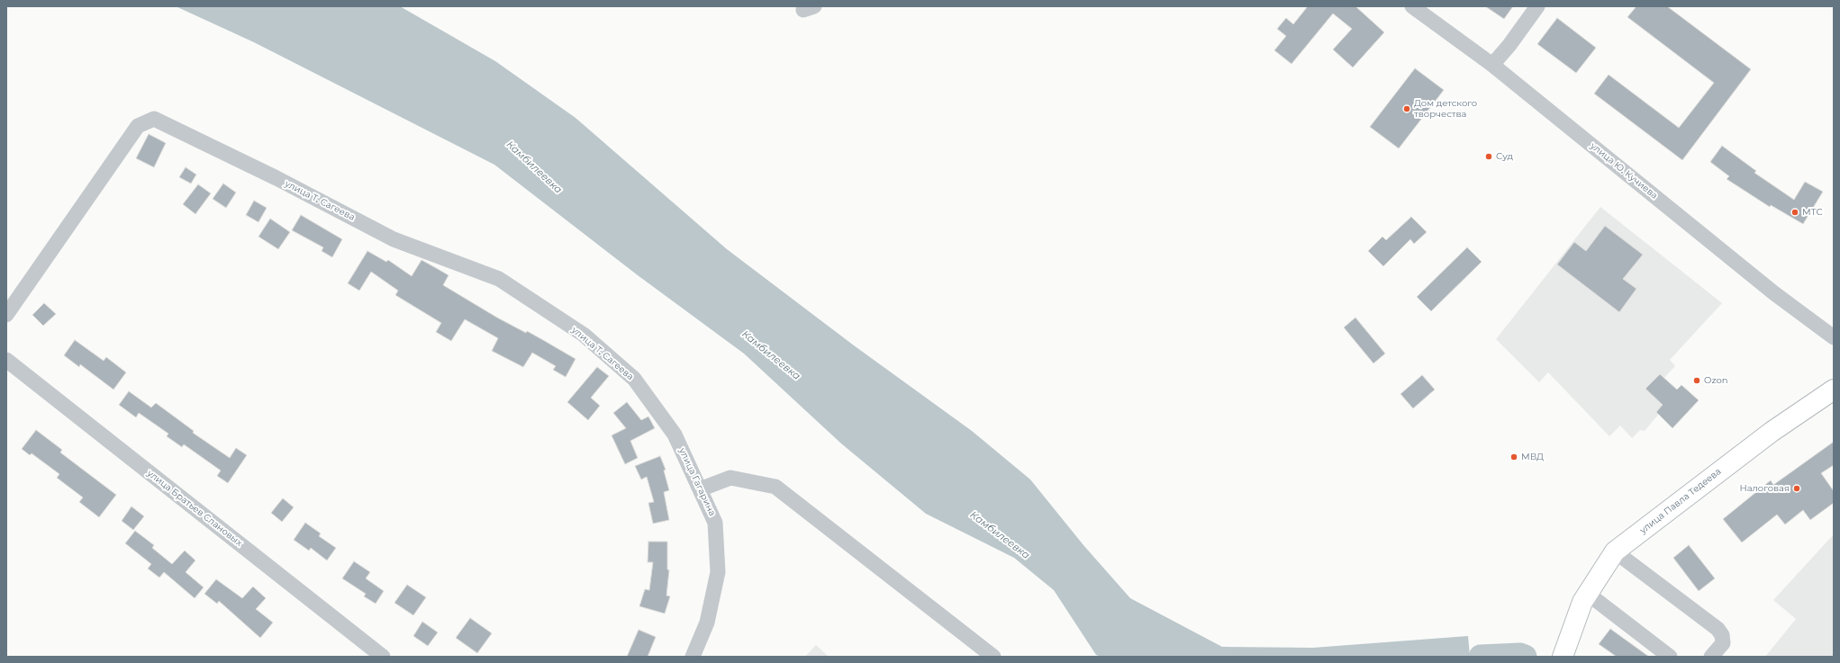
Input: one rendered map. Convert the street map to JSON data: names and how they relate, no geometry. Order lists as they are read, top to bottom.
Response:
{
  "streets": {
    "main road": ["улица Павла Тедеева"],
    "street": [
      "улица Ю. Кучиева",
      "улица Т. Сагеева",
      "улица Гагарина",
      "улица Братьев Слановых"
    ]
  },
  "crossings": [
    ["улица Т. Сагеева", "улица Гагарина"]
  ],
  "water": ["Камбилеевка"],
  "places": [
    "Дом детского творчества",
    "Суд",
    "МТС",
    "Ozon",
    "МВД",
    "Налоговая"
  ]
}
